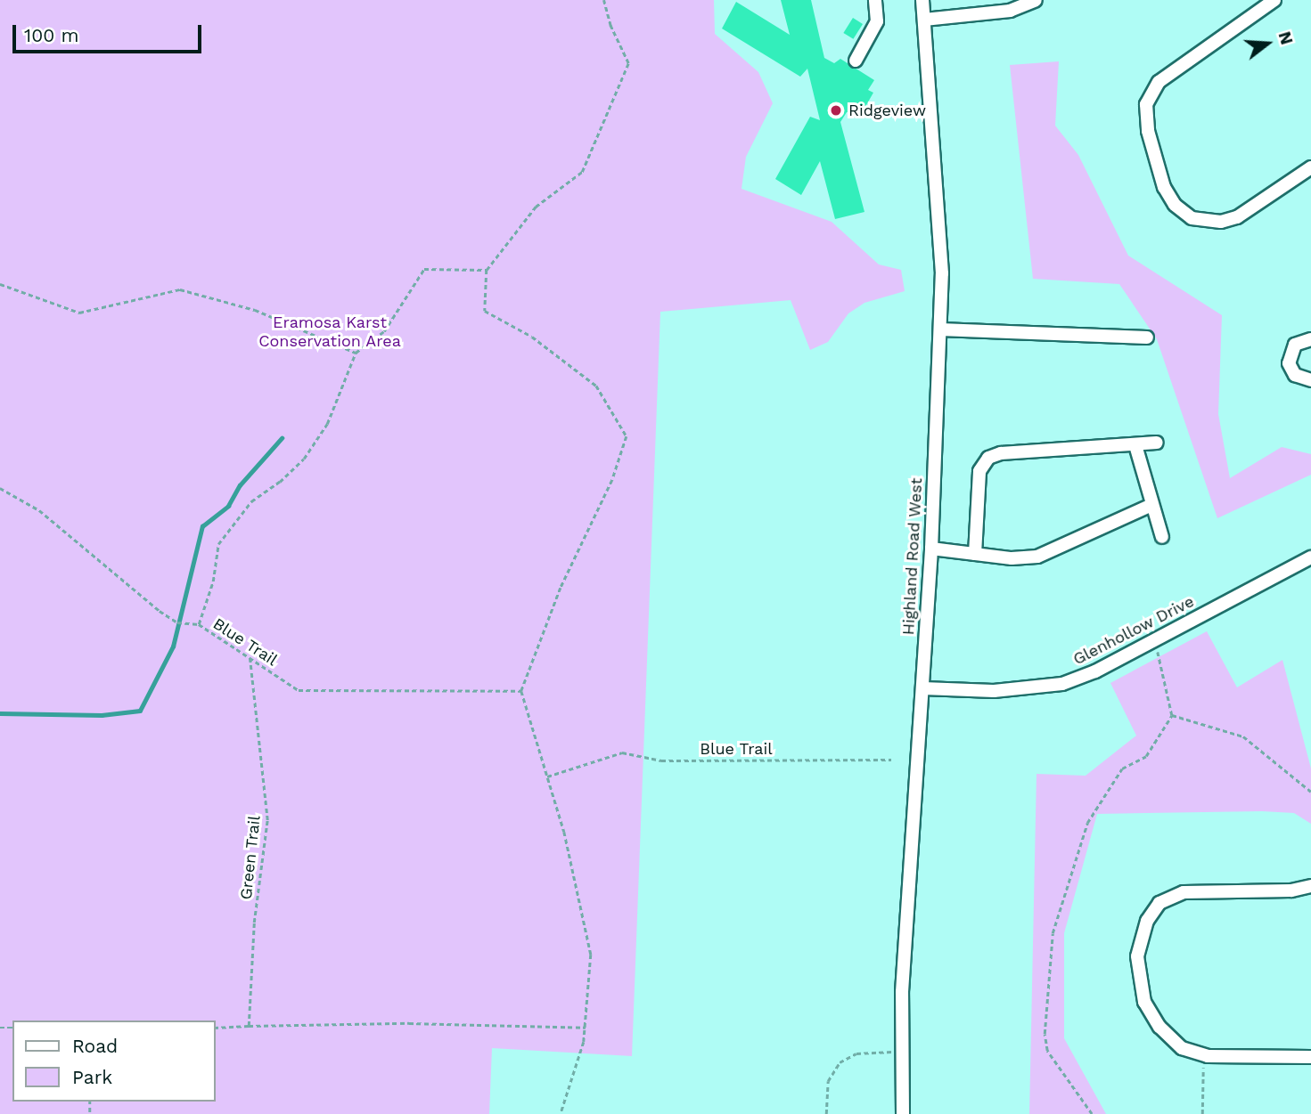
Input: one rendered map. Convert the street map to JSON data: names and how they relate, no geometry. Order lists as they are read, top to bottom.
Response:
{
  "streets": {
    "street": ["Highland Road West", "Glenhollow Drive"],
    "path": ["Blue Trail", "Green Trail"]
  },
  "crossings": [
    ["Highland Road West", "Glenhollow Drive"],
    ["Blue Trail", "Green Trail"]
  ],
  "parks": ["Eramosa Karst Conservation Area"],
  "places": ["Ridgeview"],
  "legend": ["Road", "Park"],
  "scale_bar": "100 m",
  "north": "right"
}
